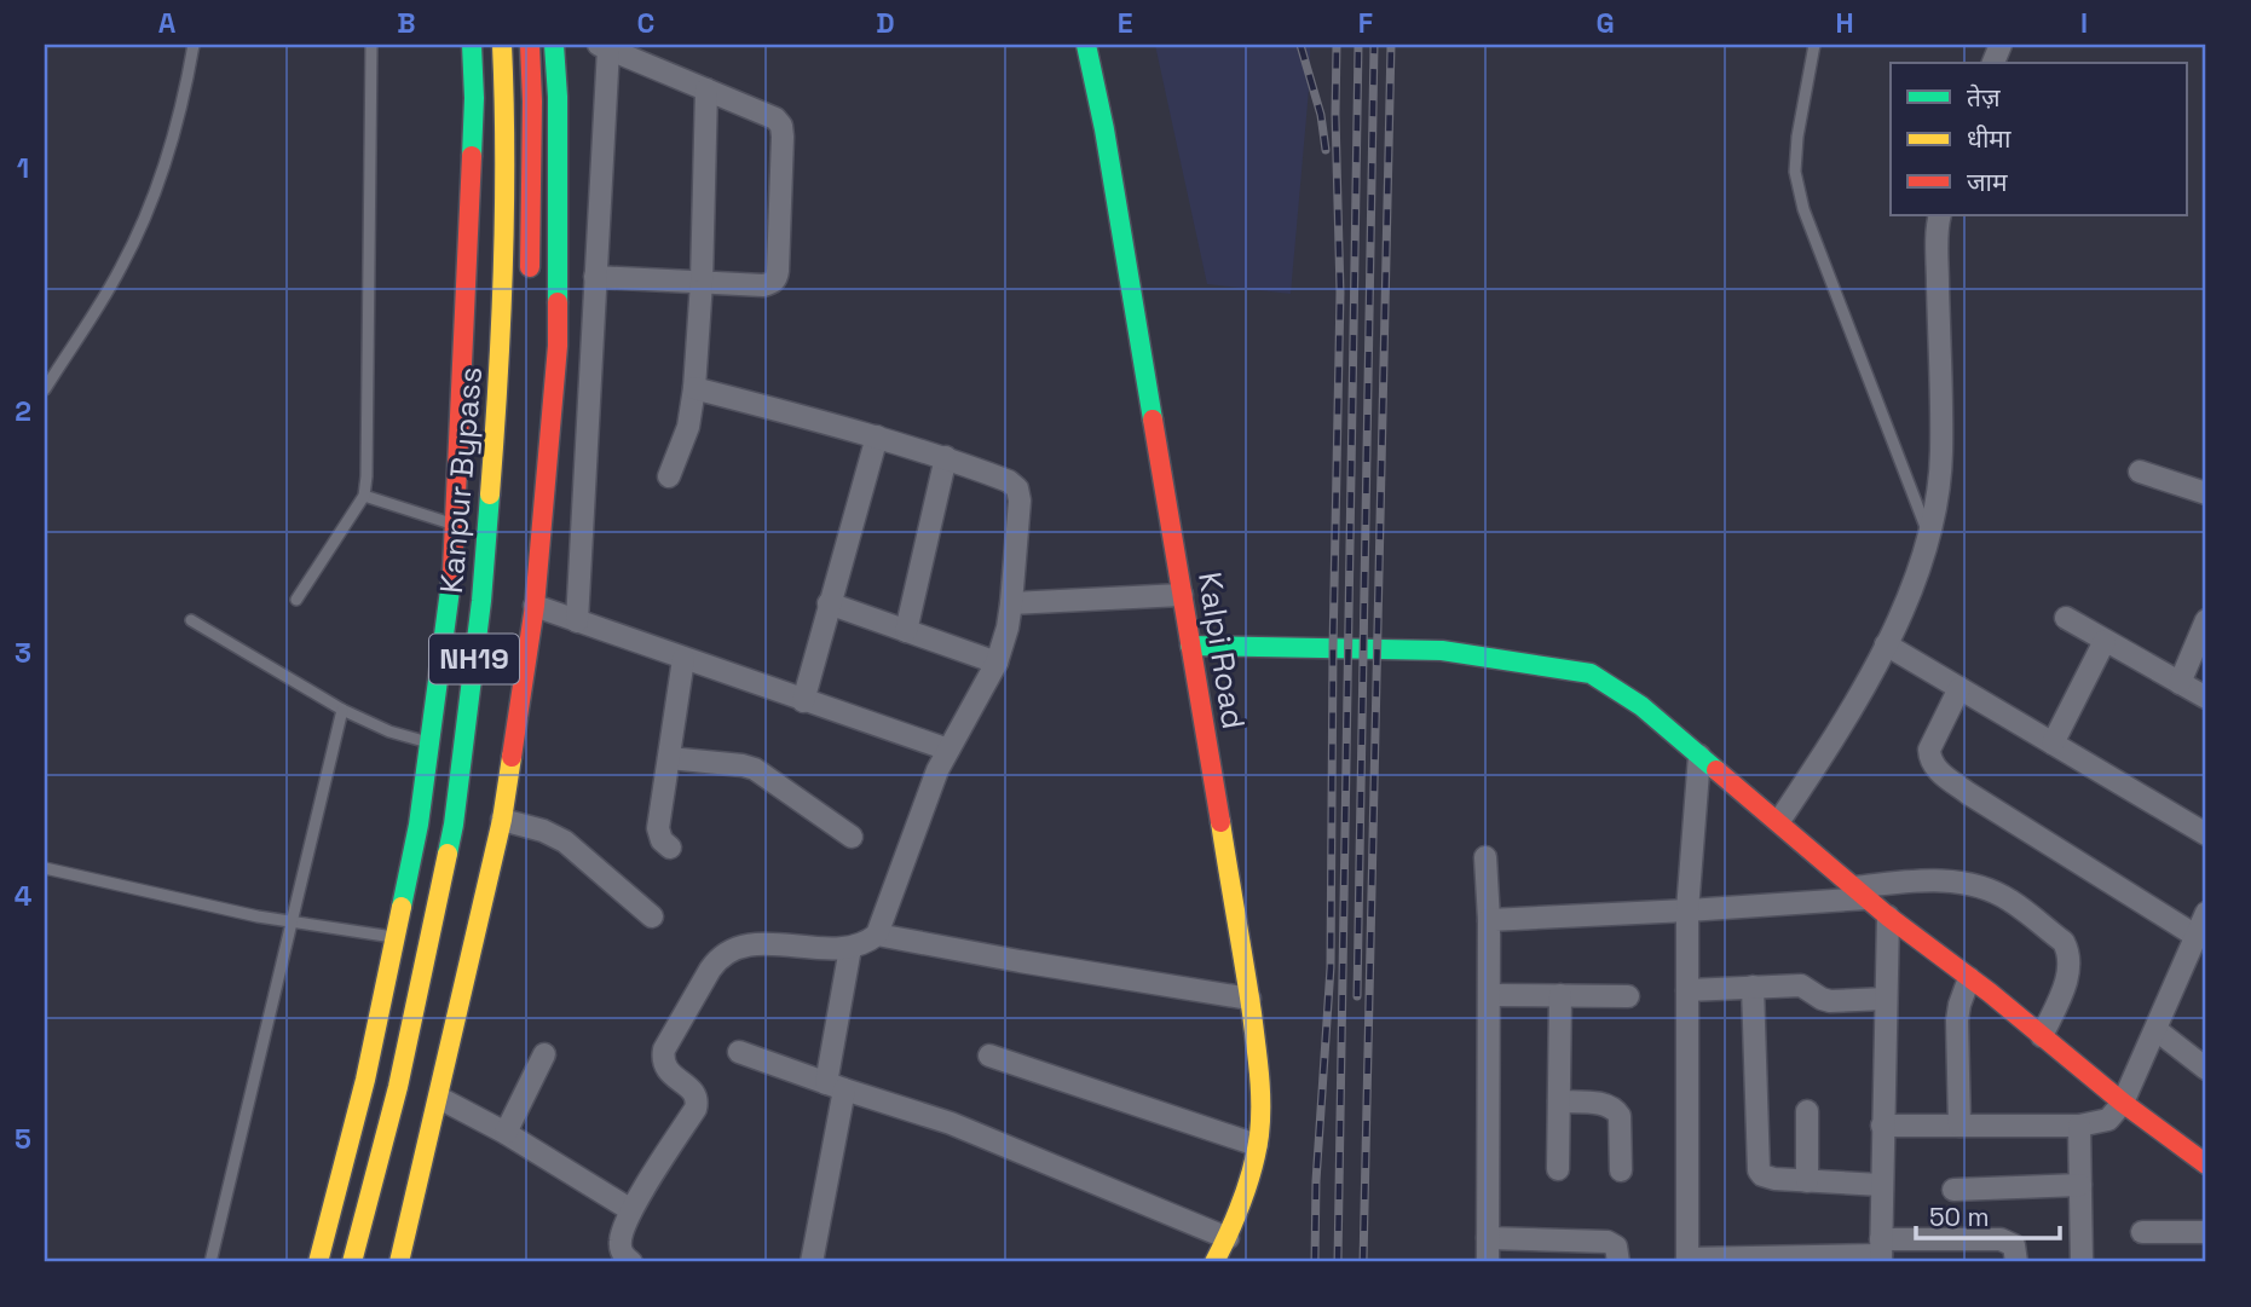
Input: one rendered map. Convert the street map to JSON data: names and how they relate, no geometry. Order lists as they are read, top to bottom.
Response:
{
  "streets": {
    "main road": ["Kanpur Bypass", "Kalpi Road", "NH19"]
  },
  "legend": ["तेज़", "धीमा", "जाम"],
  "scale_bar": "50 m",
  "grid": {
    "columns": [
      "A",
      "B",
      "C",
      "D",
      "E",
      "F",
      "G",
      "H",
      "I"
    ],
    "rows": [
      "1",
      "2",
      "3",
      "4",
      "5"
    ]
  }
}
